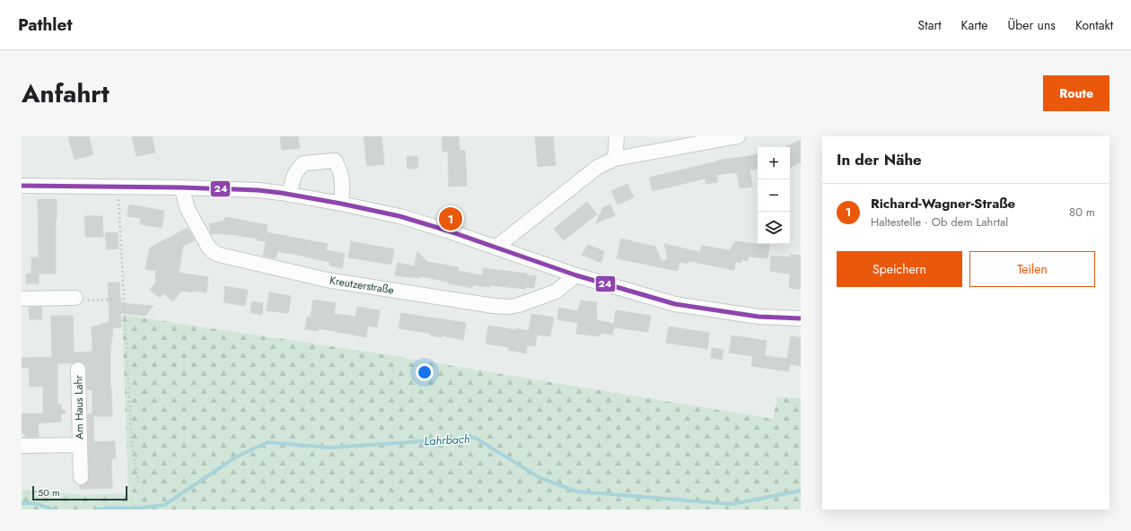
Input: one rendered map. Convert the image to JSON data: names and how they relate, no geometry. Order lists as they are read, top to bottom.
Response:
{
  "streets": {
    "street": ["Kreutzerstraße", "Am Haus Lahr"]
  },
  "water": ["Lahrbach"],
  "lines": ["transit line 24"],
  "scale_bar": "50 m",
  "page": {
    "header": "Pathlet",
    "nav": [
      "Start",
      "Karte",
      "Über uns",
      "Kontakt"
    ],
    "title": "Anfahrt",
    "buttons": [
      "Route",
      ["Speichern", "Teilen"]
    ],
    "heading": "In der Nähe",
    "map_buttons": ["+", "−"],
    "list": [
      {
        "mark": "1",
        "name": "Richard-Wagner-Straße",
        "note": "Haltestelle · Ob dem Lahrtal",
        "value": "80 m"
      }
    ],
    "pins": "1",
    "scale": "50 m"
  }
}
